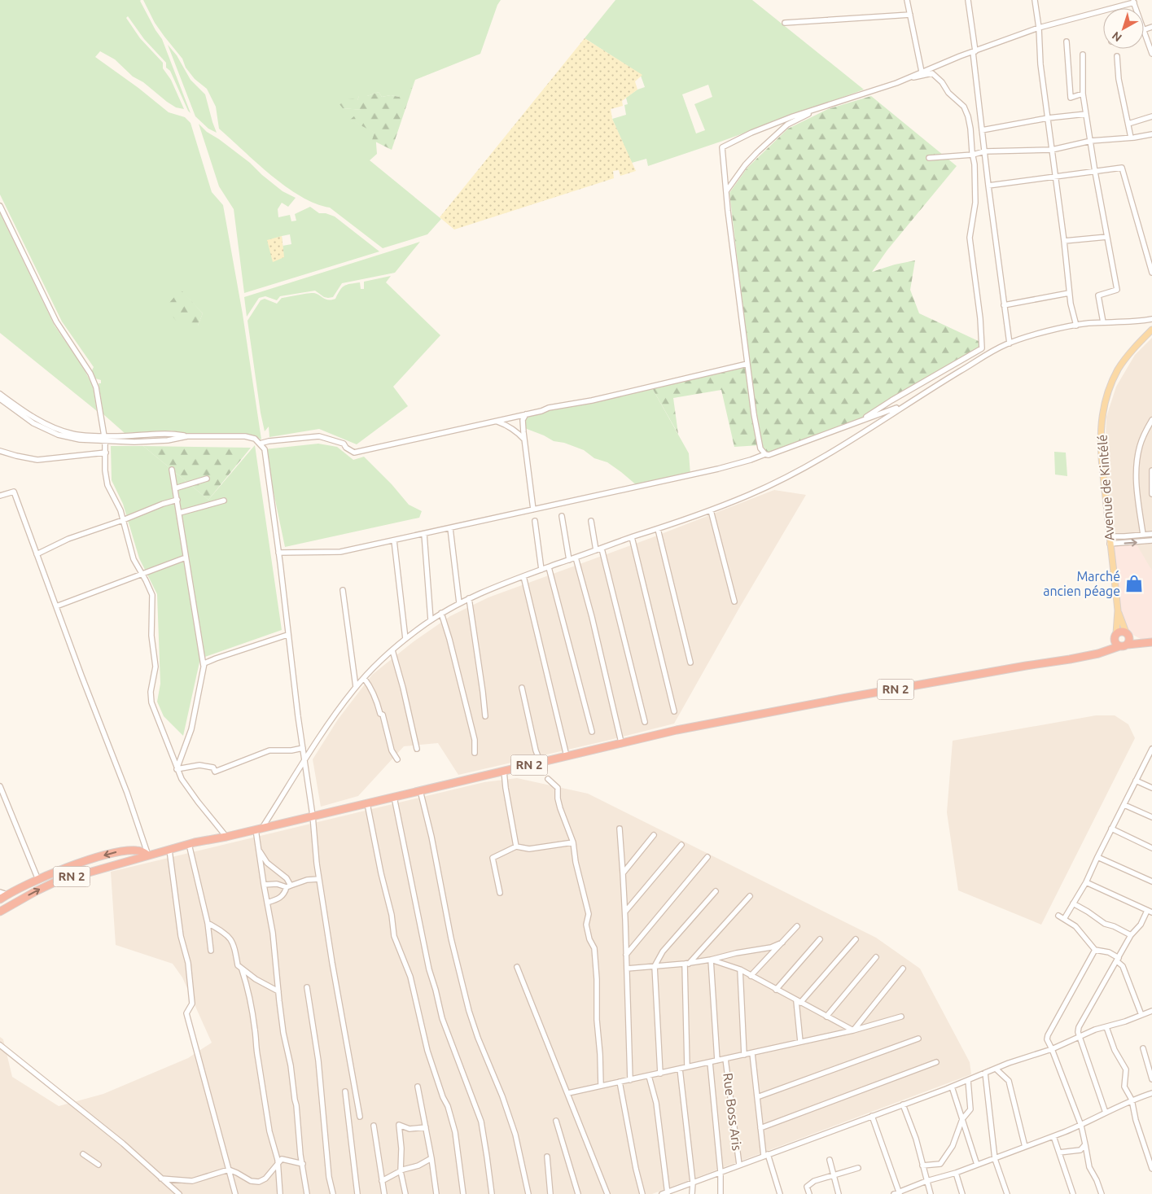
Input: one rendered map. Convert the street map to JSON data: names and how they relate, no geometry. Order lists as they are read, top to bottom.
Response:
{
  "streets": {
    "highway": ["RN 2"],
    "main road": ["Avenue de Kintélé"],
    "street": ["Rue Boss Aris"]
  },
  "crossings": [
    ["Avenue de Kintélé", "RN 2"]
  ],
  "places": {
    "shop": ["Marché ancien péage"]
  },
  "north": "bottom left"
}
